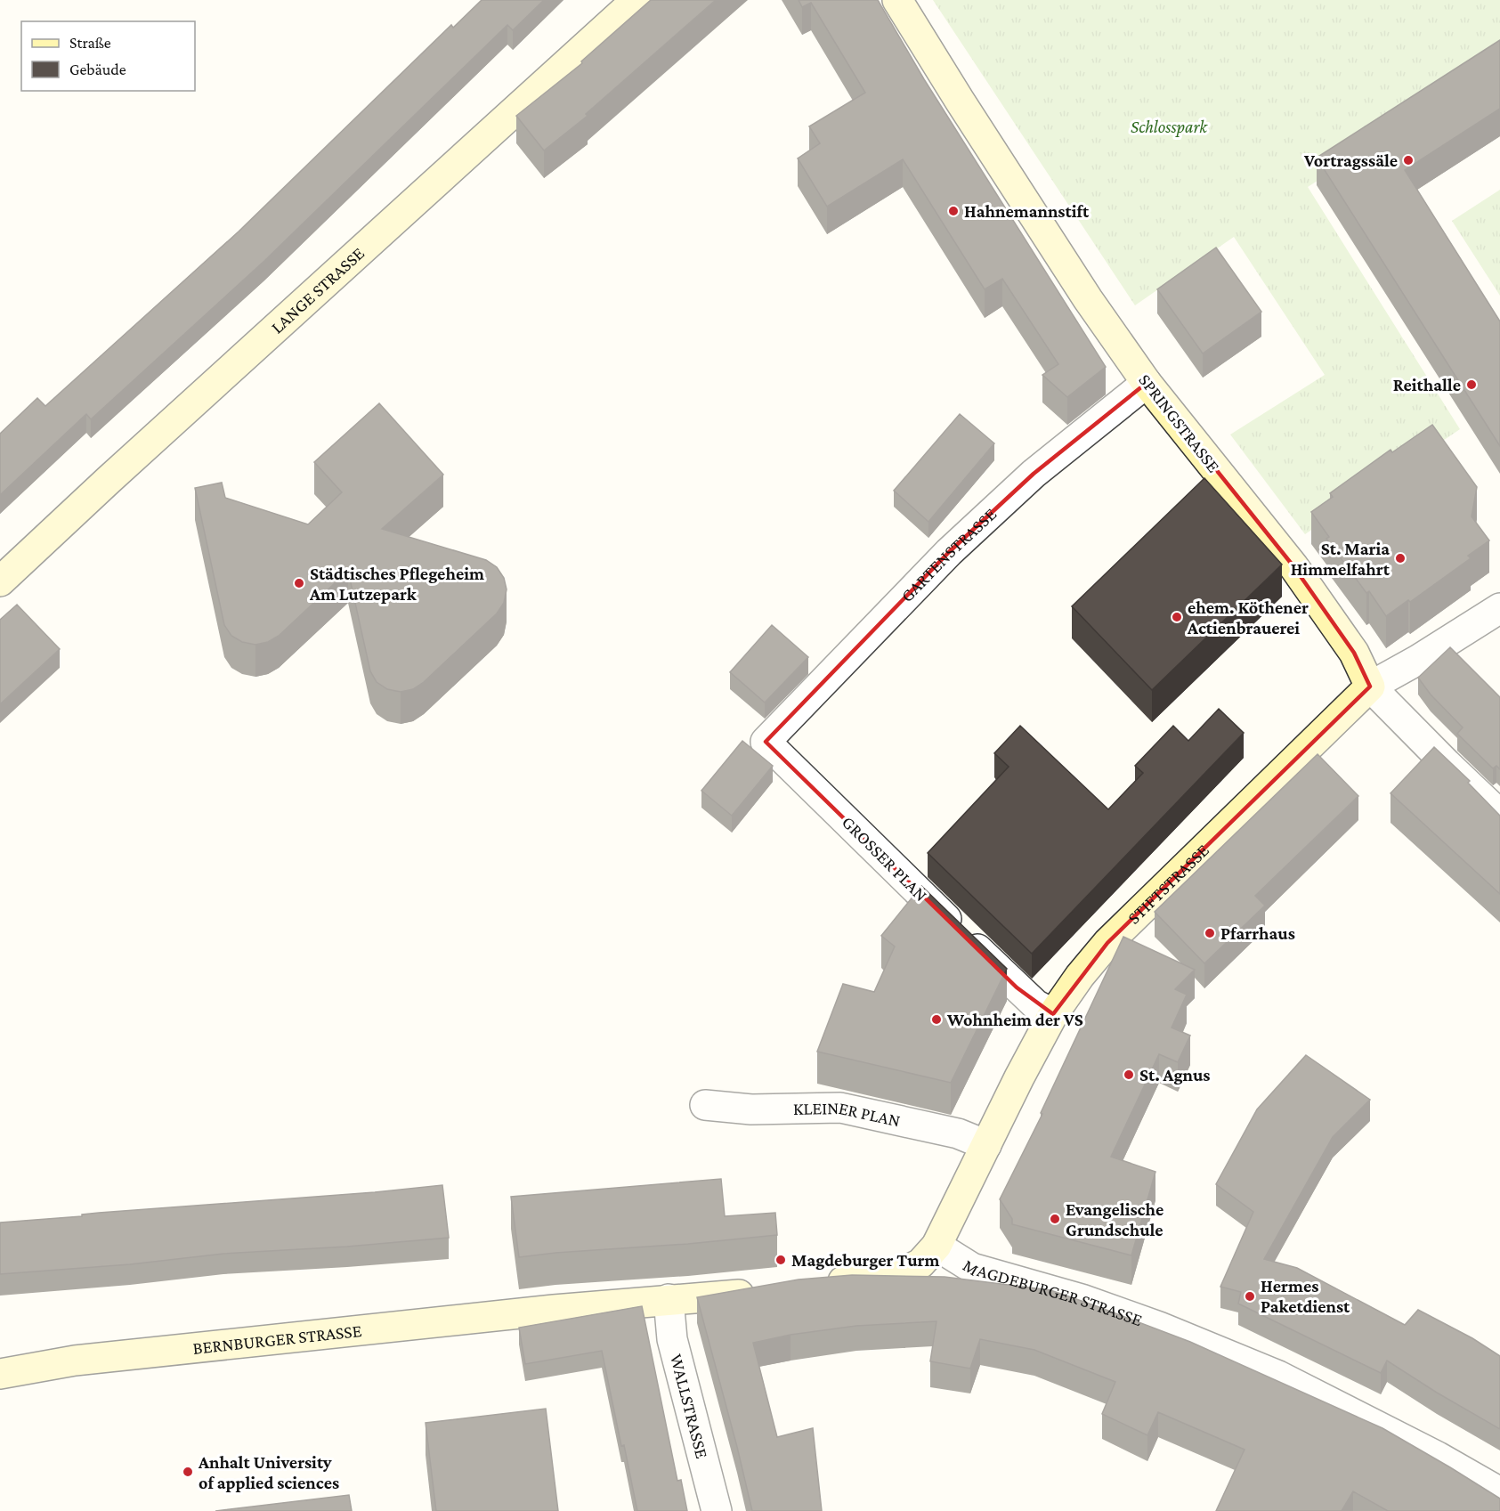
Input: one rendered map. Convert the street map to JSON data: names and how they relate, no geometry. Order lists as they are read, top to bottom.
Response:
{
  "streets": {
    "main road": [
      "LANGE STRASSE",
      "SPRINGSTRASSE",
      "STIFTSTRASSE",
      "BERNBURGER STRASSE"
    ],
    "street": [
      "GARTENSTRASSE",
      "GROSSER PLAN",
      "KLEINER PLAN",
      "MAGDEBURGER STRASSE",
      "WALLSTRASSE"
    ]
  },
  "crossings": [
    ["SPRINGSTRASSE", "GARTENSTRASSE"],
    ["SPRINGSTRASSE", "STIFTSTRASSE"],
    ["GARTENSTRASSE", "GROSSER PLAN"],
    ["GROSSER PLAN", "STIFTSTRASSE"],
    ["STIFTSTRASSE", "KLEINER PLAN"],
    ["STIFTSTRASSE", "MAGDEBURGER STRASSE"],
    ["BERNBURGER STRASSE", "WALLSTRASSE"]
  ],
  "parks": ["Schlosspark"],
  "places": [
    "Vortragssäle",
    "Hahnemannstift",
    "Reithalle",
    "St. Maria Himmelfahrt",
    "Städtisches Pflegeheim Am Lutzepark",
    "ehem. Köthener Actienbrauerei",
    "Pfarrhaus",
    "Wohnheim der VS",
    "St. Agnus",
    "Evangelische Grundschule",
    "Magdeburger Turm",
    "Hermes Paketdienst",
    "Anhalt University of applied sciences"
  ],
  "legend": ["Straße", "Gebäude"]
}
